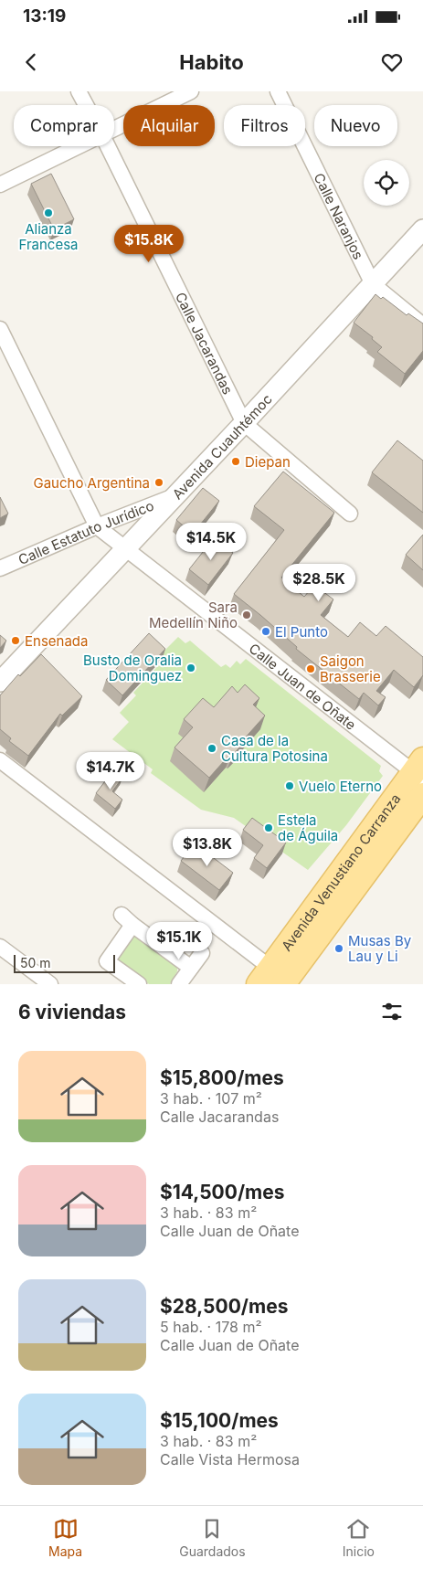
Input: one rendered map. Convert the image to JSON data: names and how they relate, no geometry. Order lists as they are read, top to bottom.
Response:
{
  "streets": {
    "main road": ["Avenida Venustiano Carranza"],
    "street": [
      "Calle Naranjos",
      "Calle Jacarandas",
      "Avenida Cuauhtémoc",
      "Calle Estatuto Jurídico",
      "Calle Juan de Oñate"
    ]
  },
  "crossings": [
    ["Calle Naranjos", "Avenida Cuauhtémoc"],
    ["Calle Jacarandas", "Avenida Cuauhtémoc"],
    ["Avenida Cuauhtémoc", "Calle Estatuto Jurídico"],
    ["Avenida Cuauhtémoc", "Calle Juan de Oñate"],
    ["Calle Estatuto Jurídico", "Calle Juan de Oñate"],
    ["Calle Juan de Oñate", "Avenida Venustiano Carranza"]
  ],
  "places": [
    "Alianza Francesa",
    "Diepan",
    "Gaucho Argentina",
    "Sara Medellín Niño",
    "El Punto",
    "Ensenada",
    "Busto de Oralia Dominguez",
    "Saigon Brasserie",
    "Casa de la Cultura Potosina",
    "Vuelo Eterno",
    "Estela de Águila",
    "Musas By Lau y Li"
  ],
  "scale_bar": "50 m",
  "page": {
    "status": "13:19",
    "header": "Habito",
    "chip": [
      "Comprar",
      "Alquilar",
      "Filtros",
      "Nuevo"
    ],
    "price": [
      "$15.8K",
      "$14.5K",
      "$28.5K",
      "$14.7K",
      "$13.8K",
      "$15.1K"
    ],
    "scale": "50 m",
    "heading": "6 viviendas",
    "list": [
      {
        "name": "$15,800/mes",
        "note": "3 hab. · 107 m² · Calle Jacarandas"
      },
      {
        "name": "$14,500/mes",
        "note": "3 hab. · 83 m² · Calle Juan de Oñate"
      },
      {
        "name": "$28,500/mes",
        "note": "5 hab. · 178 m² · Calle Juan de Oñate"
      },
      {
        "name": "$15,100/mes",
        "note": "3 hab. · 83 m² · Calle Vista Hermosa"
      }
    ],
    "tabs": ["Mapa", "Guardados", "Inicio"]
  }
}
